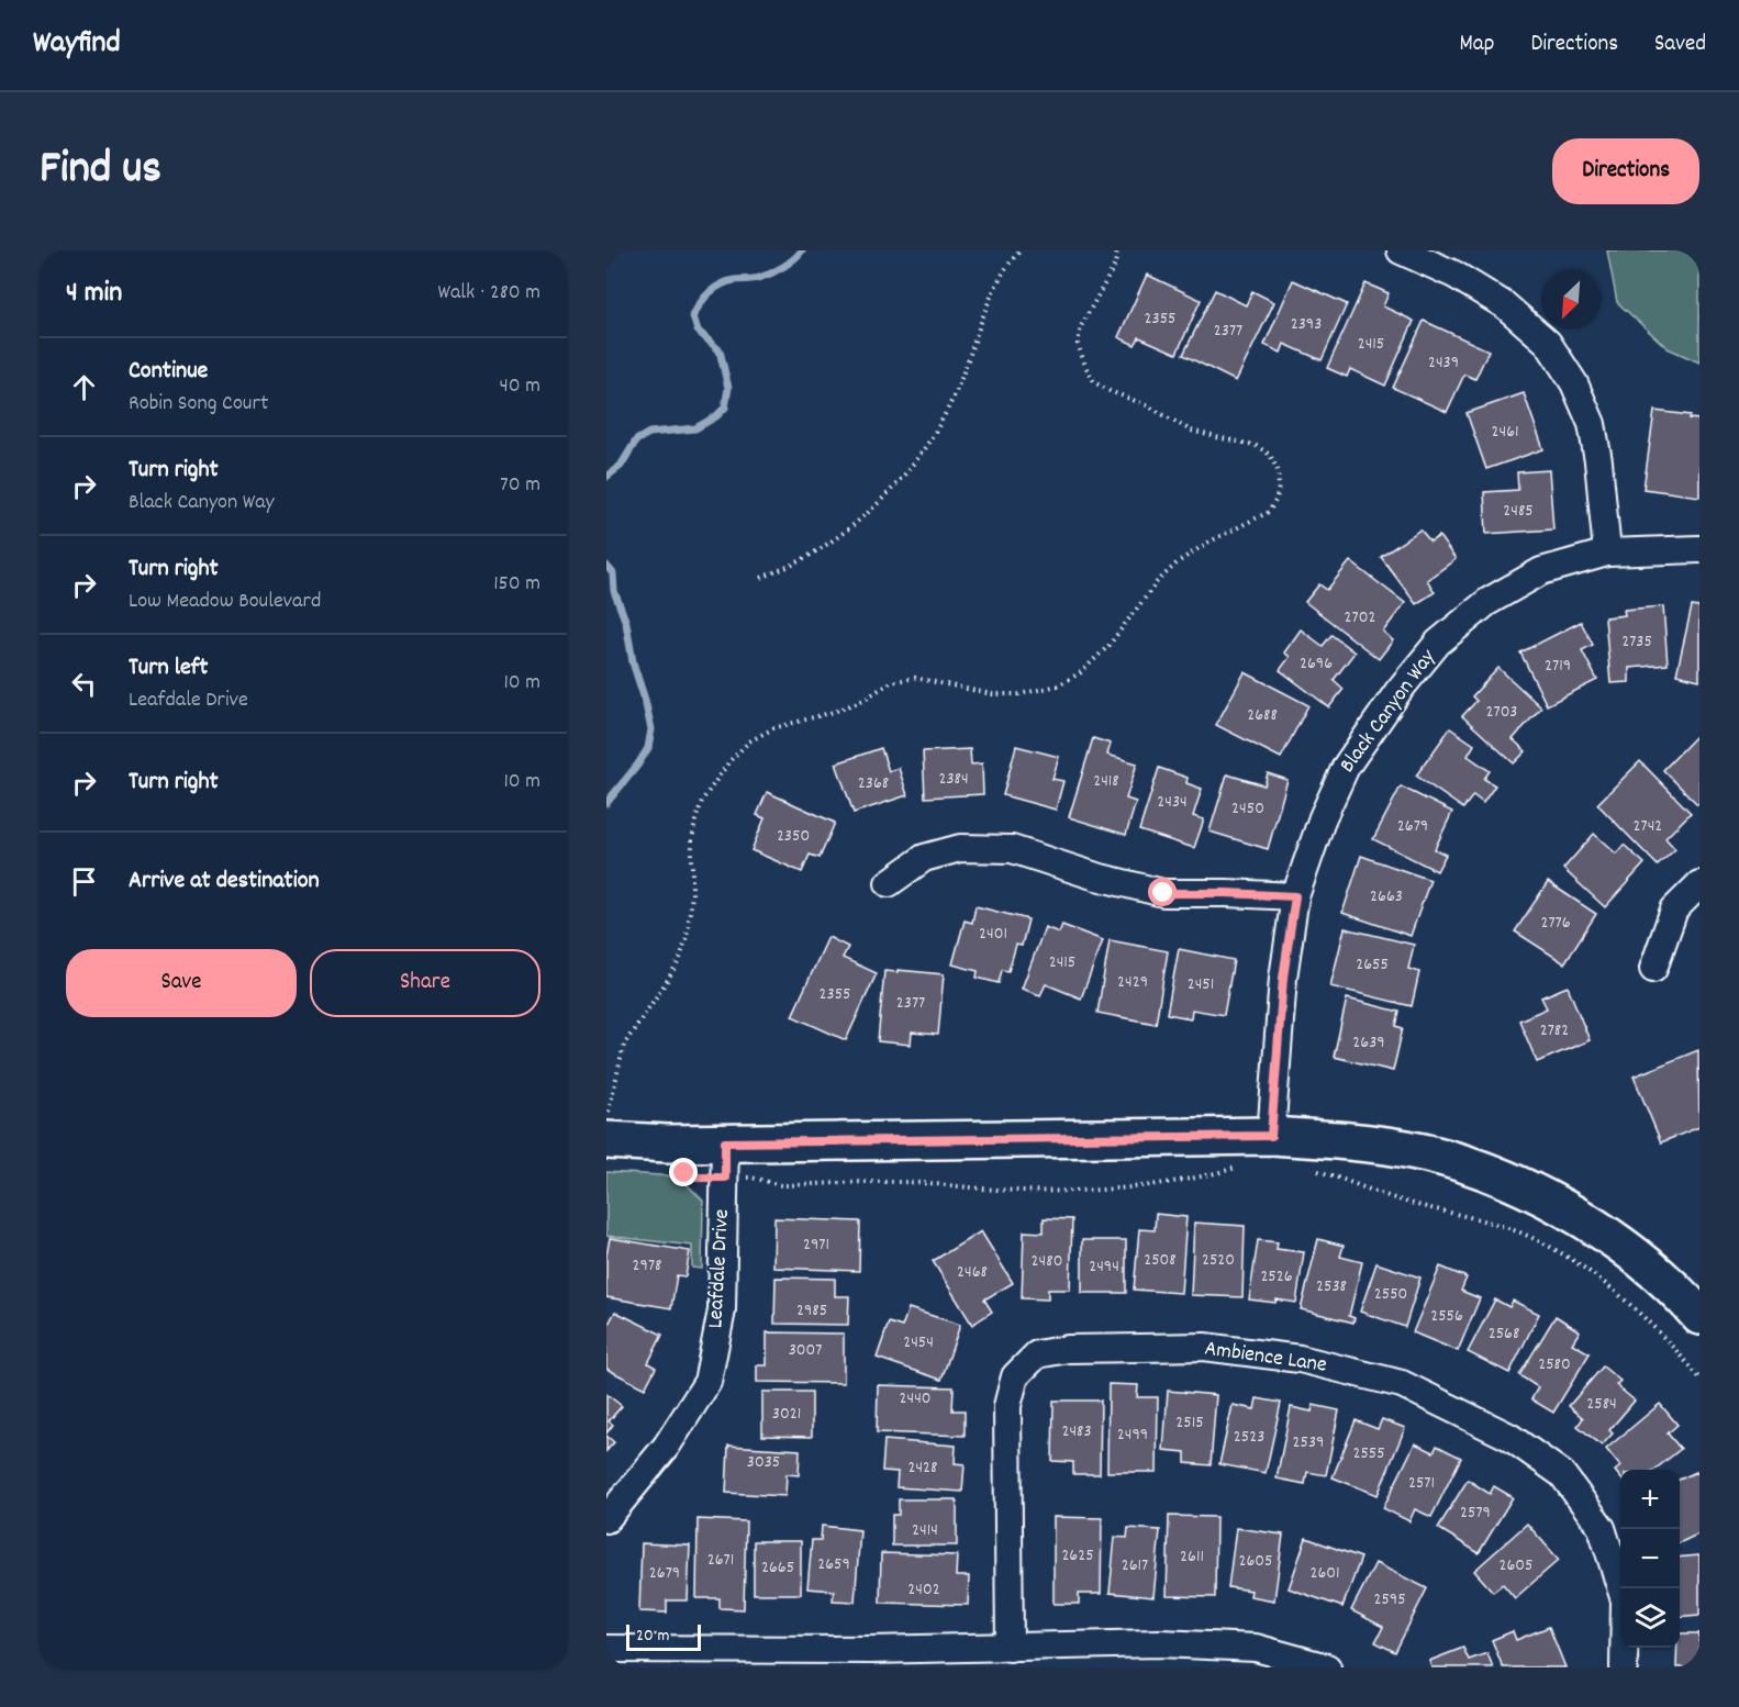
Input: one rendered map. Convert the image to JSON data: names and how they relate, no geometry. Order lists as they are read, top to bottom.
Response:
{
  "streets": {
    "street": ["Black Canyon Way", "Leafdale Drive", "Ambience Lane"]
  },
  "house_numbers": [
    "2355",
    "2393",
    "2377",
    "2415",
    "2439",
    "2461",
    "2485",
    "2702",
    "2735",
    "2696",
    "2719",
    "2703",
    "2688",
    "2384",
    "2418",
    "2368",
    "2434",
    "2450",
    "2679",
    "2742",
    "2350",
    "2663",
    "2776",
    "2401",
    "2415",
    "2655",
    "2429",
    "2451",
    "2355",
    "2377",
    "2782",
    "2639",
    "2971",
    "2508",
    "2520",
    "2480",
    "2978",
    "2494",
    "2468",
    "2526",
    "2538",
    "2550",
    "2985",
    "2556",
    "2568",
    "2454",
    "3007",
    "2580",
    "2440",
    "2584",
    "3021",
    "2515",
    "2483",
    "2499",
    "2523",
    "2539",
    "2555",
    "3035",
    "2428",
    "2571",
    "2579",
    "2414",
    "2625",
    "2611",
    "2671",
    "2605",
    "2659",
    "2617",
    "2605",
    "2665",
    "2679",
    "2601",
    "2402",
    "2595"
  ],
  "scale_bar": "20 m",
  "north": "bottom left",
  "page": {
    "header": "Wayfind",
    "nav": ["Map", "Directions", "Saved"],
    "title": "Find us",
    "buttons": [
      "Directions",
      ["Save", "Share"]
    ],
    "heading": ["4 min", "Walk · 280 m"],
    "list": [
      ["Continue", "Robin Song Court", "40 m"],
      ["Turn right", "Black Canyon Way", "70 m"],
      ["Turn right", "Low Meadow Boulevard", "150 m"],
      ["Turn left", "Leafdale Drive", "10 m"],
      ["Turn right", "10 m"],
      "Arrive at destination"
    ],
    "map_buttons": ["+", "−"],
    "scale": "20 m"
  }
}
